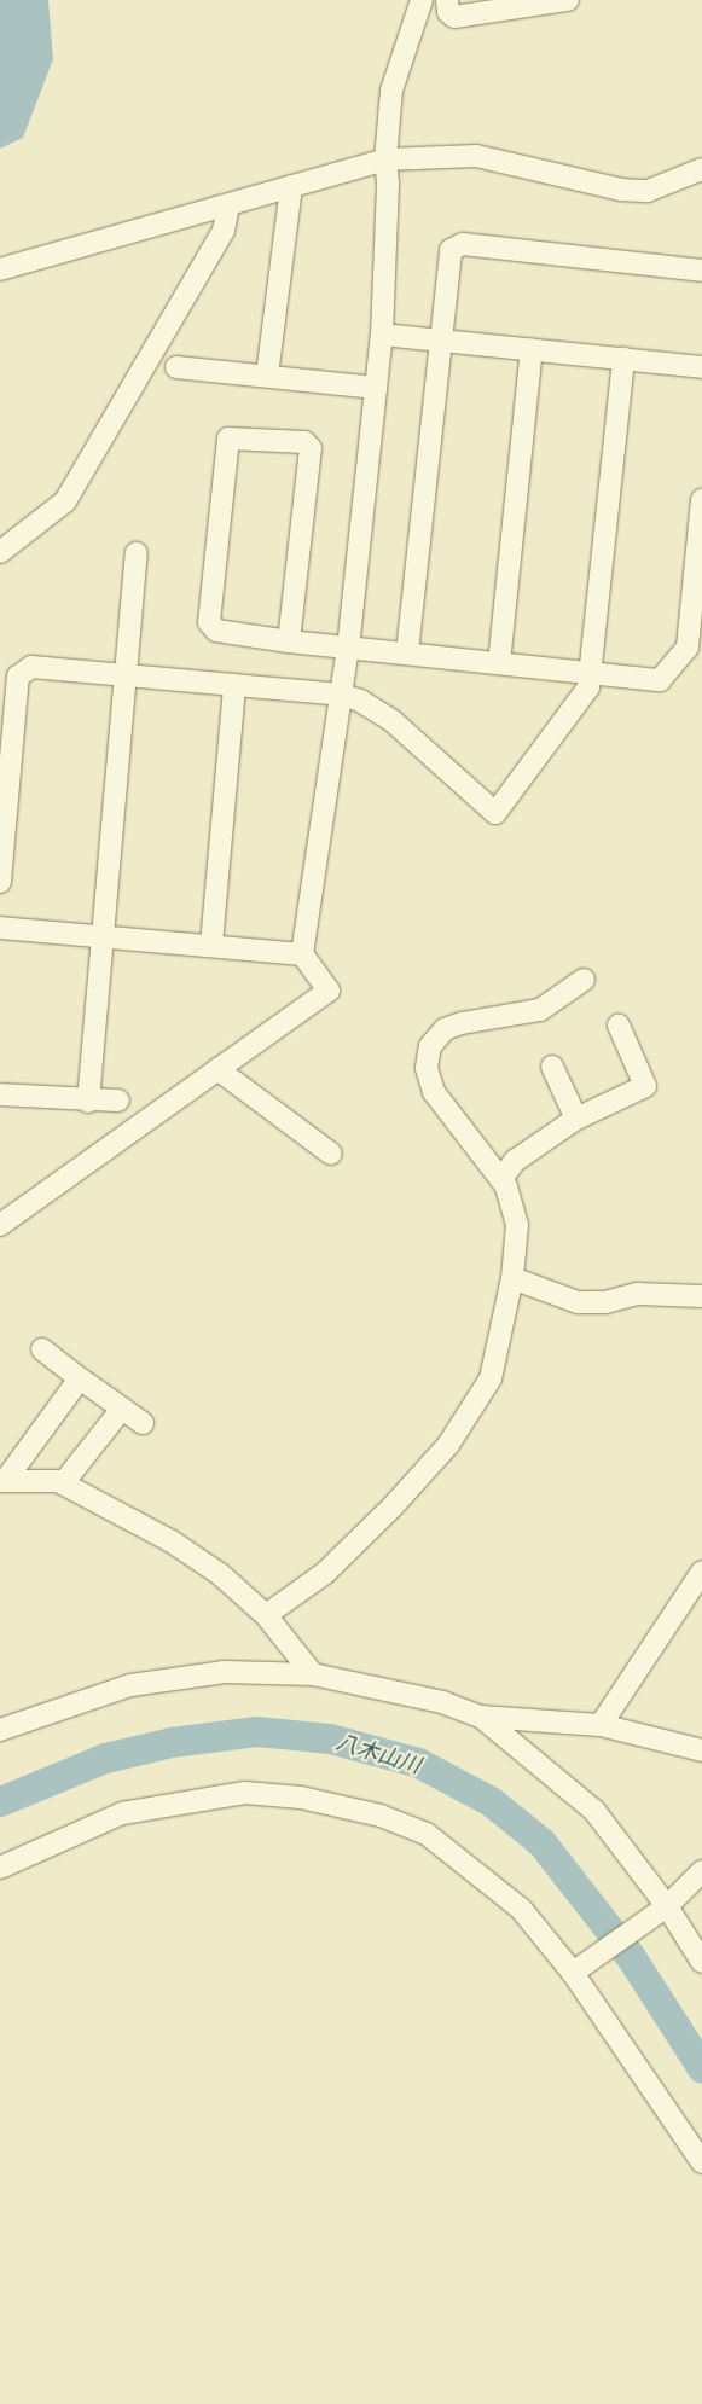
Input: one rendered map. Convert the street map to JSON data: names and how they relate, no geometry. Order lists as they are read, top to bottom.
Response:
{
  "water": ["八木山川"]
}
